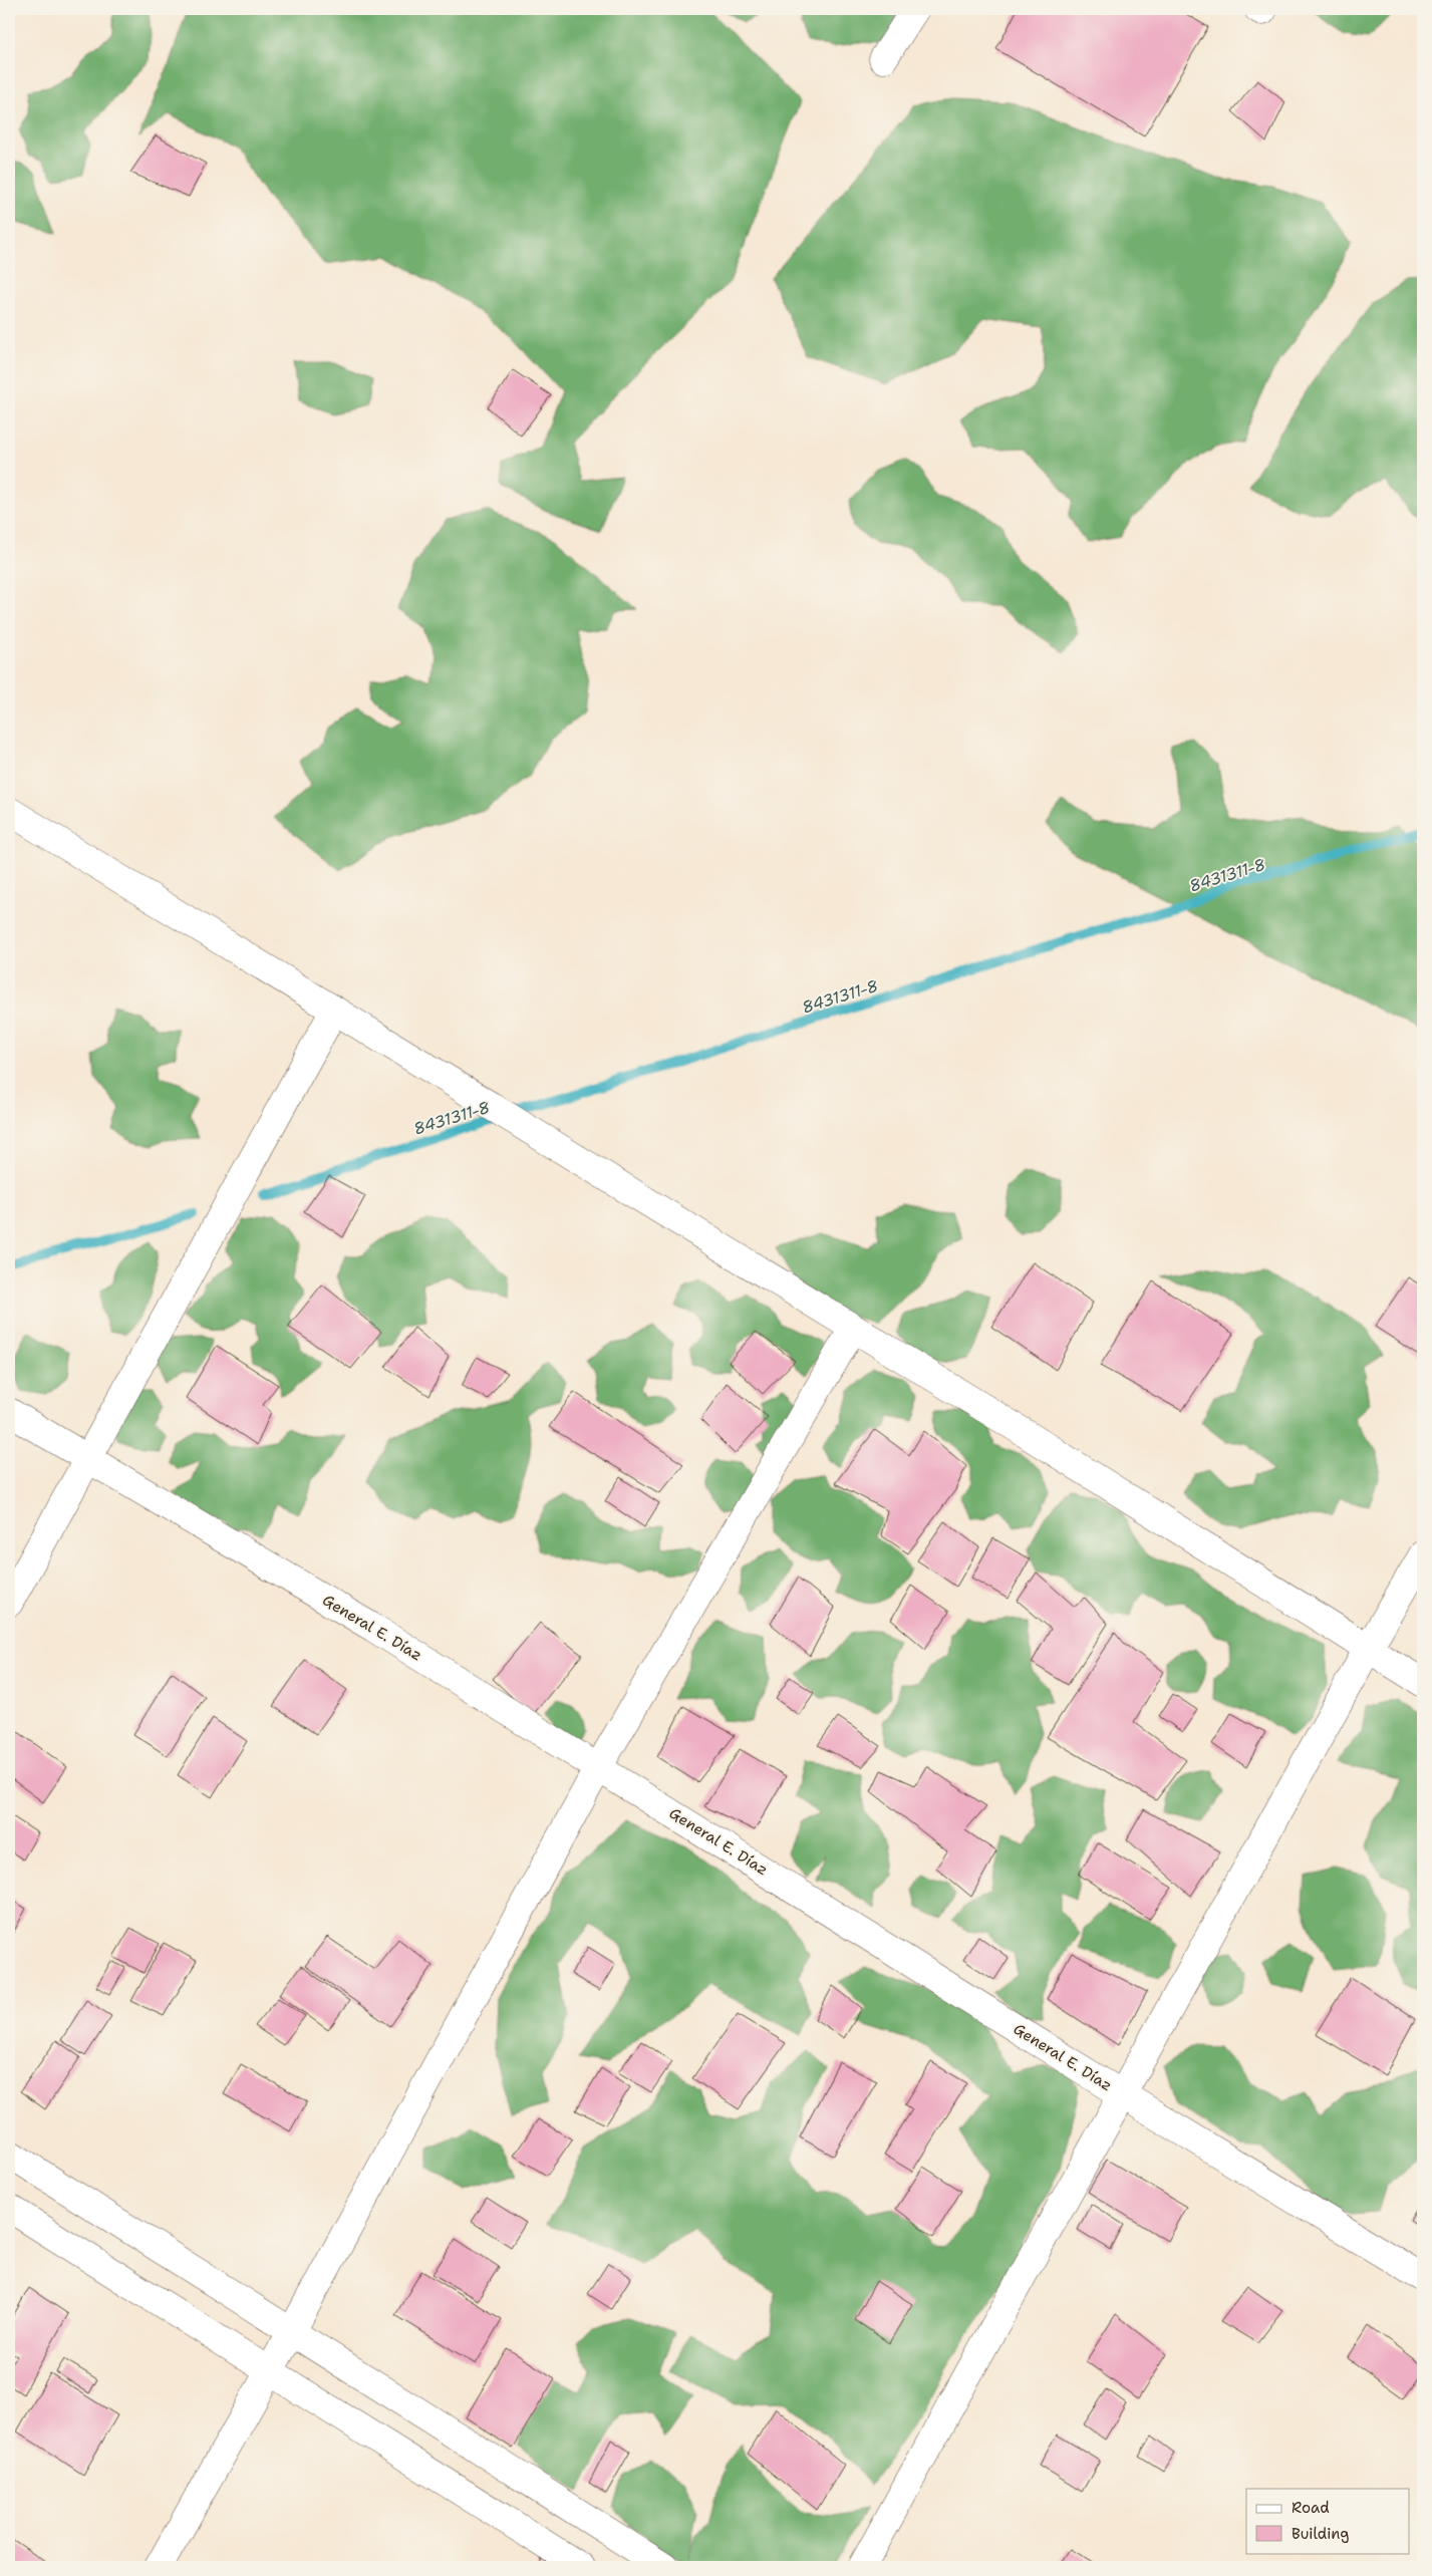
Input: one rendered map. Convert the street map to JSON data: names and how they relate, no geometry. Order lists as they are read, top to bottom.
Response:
{
  "streets": {
    "street": ["General E. Díaz"]
  },
  "water": ["8431311-8"],
  "legend": ["Road", "Building"]
}
